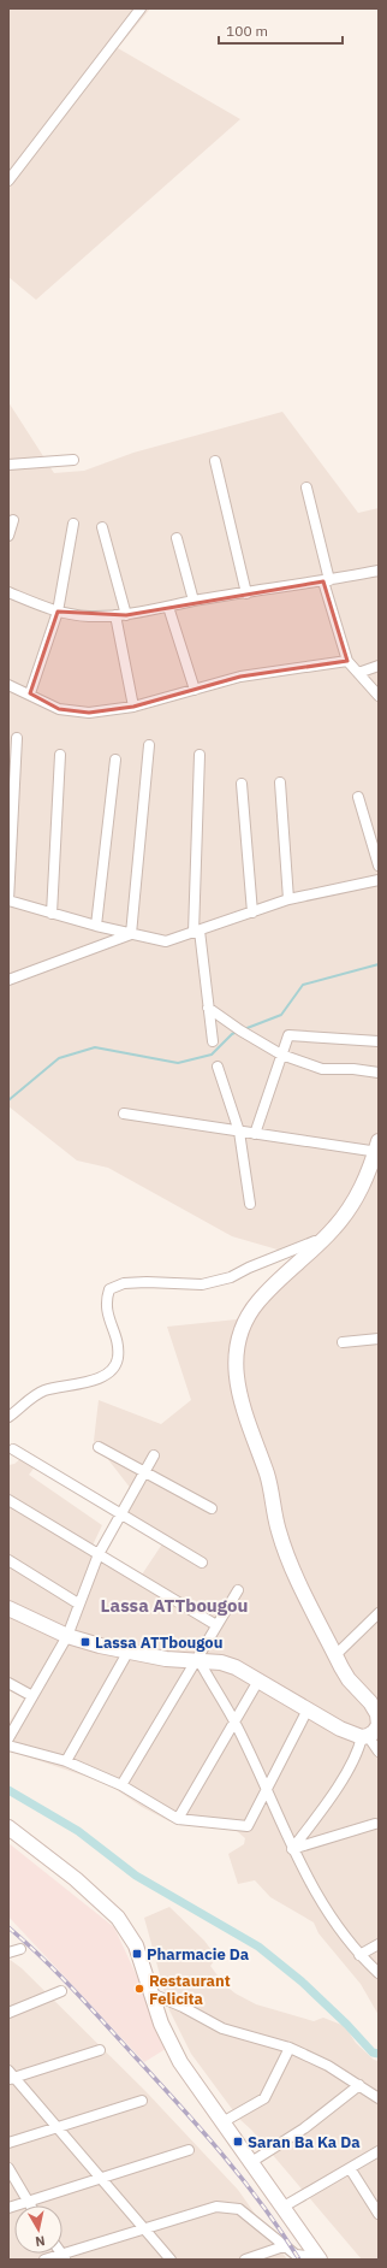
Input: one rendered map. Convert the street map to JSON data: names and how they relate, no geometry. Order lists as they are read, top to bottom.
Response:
{
  "districts": ["Lassa ATTbougou"],
  "places": {
    "transit": ["Lassa ATTbougou", "Pharmacie Da", "Saran Ba Ka Da"],
    "other": ["Restaurant Felicita"]
  },
  "scale_bar": "100 m",
  "north": "bottom"
}
